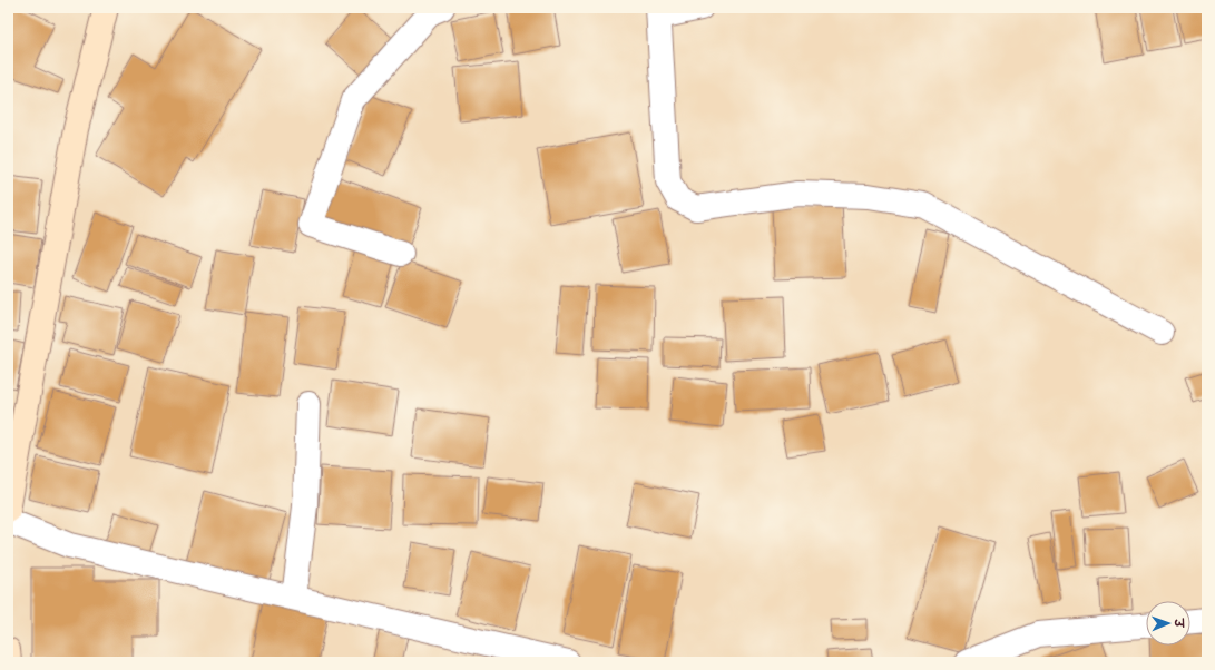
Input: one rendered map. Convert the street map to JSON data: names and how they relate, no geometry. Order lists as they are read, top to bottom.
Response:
{
  "north": "right"
}
